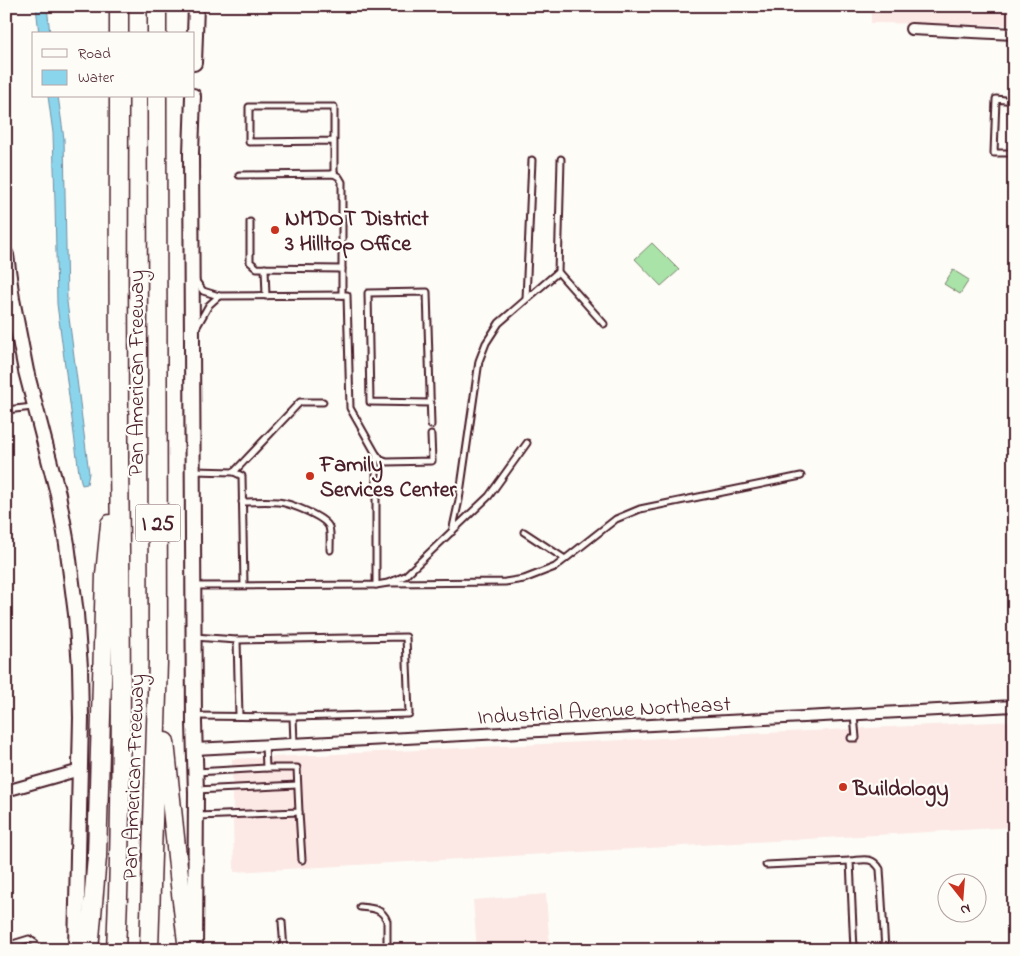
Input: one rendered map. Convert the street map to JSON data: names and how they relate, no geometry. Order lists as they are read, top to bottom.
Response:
{
  "streets": {
    "highway": ["Pan American Freeway", "I 25"],
    "street": ["Industrial Avenue Northeast"]
  },
  "places": ["NMDOT District 3 Hilltop Office", "Family Services Center", "Buildology"],
  "legend": ["Road", "Water"],
  "north": "bottom"
}
